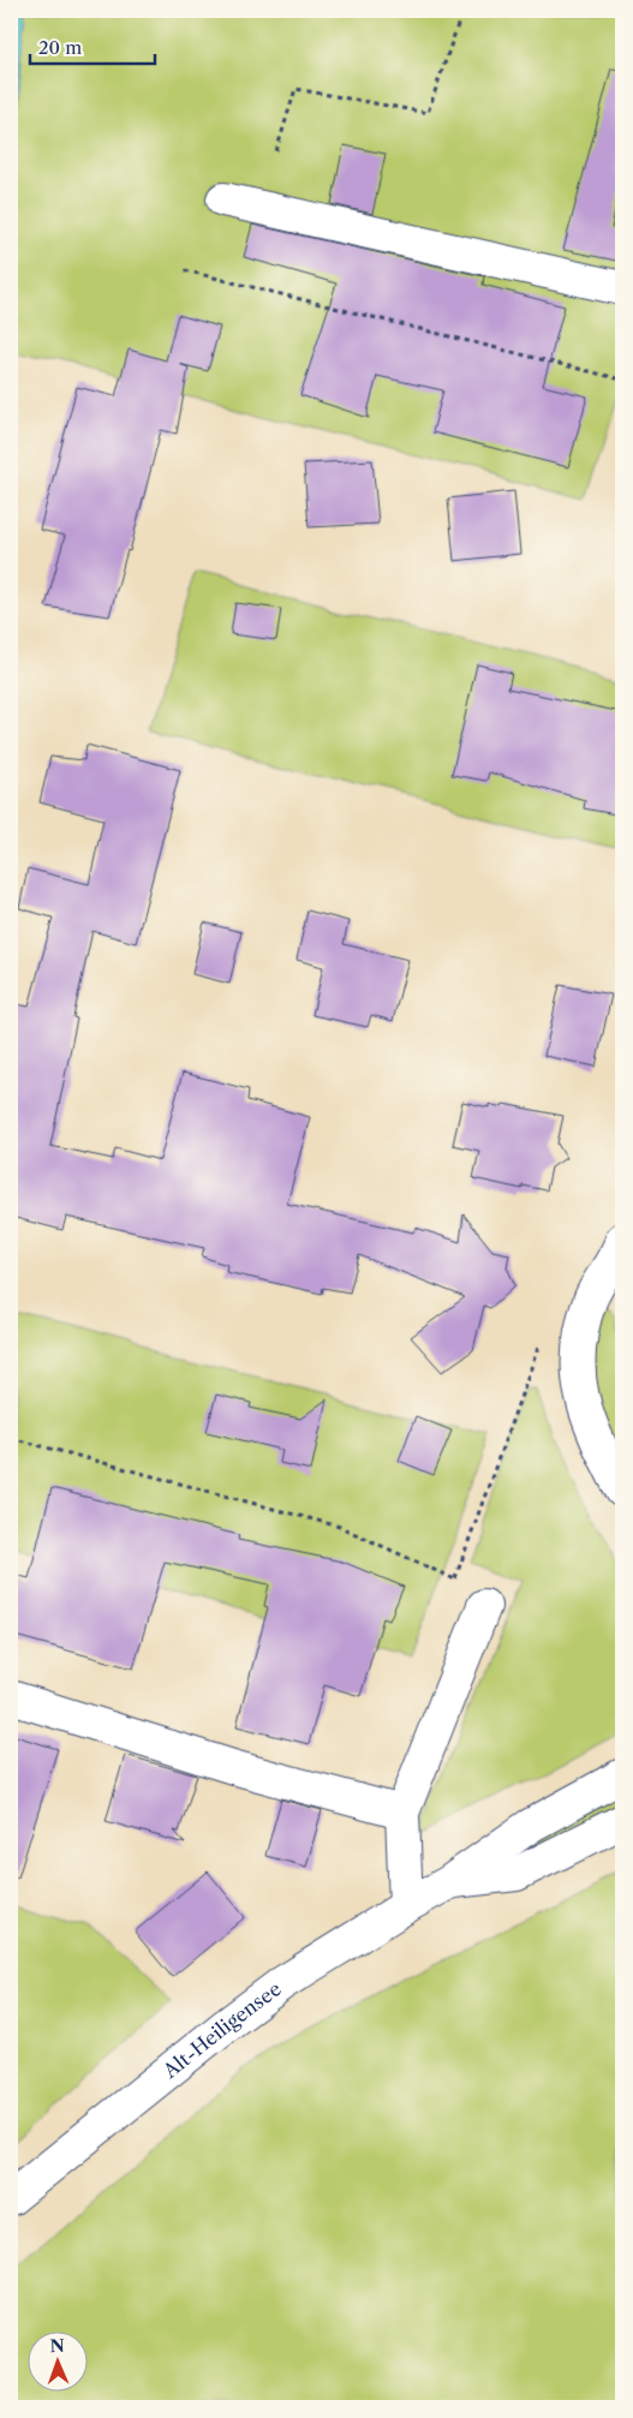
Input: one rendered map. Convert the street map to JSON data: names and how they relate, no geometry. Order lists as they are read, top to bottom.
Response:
{
  "streets": {
    "main road": ["Alt-Heiligensee"]
  },
  "scale_bar": "20 m",
  "north": "top"
}
